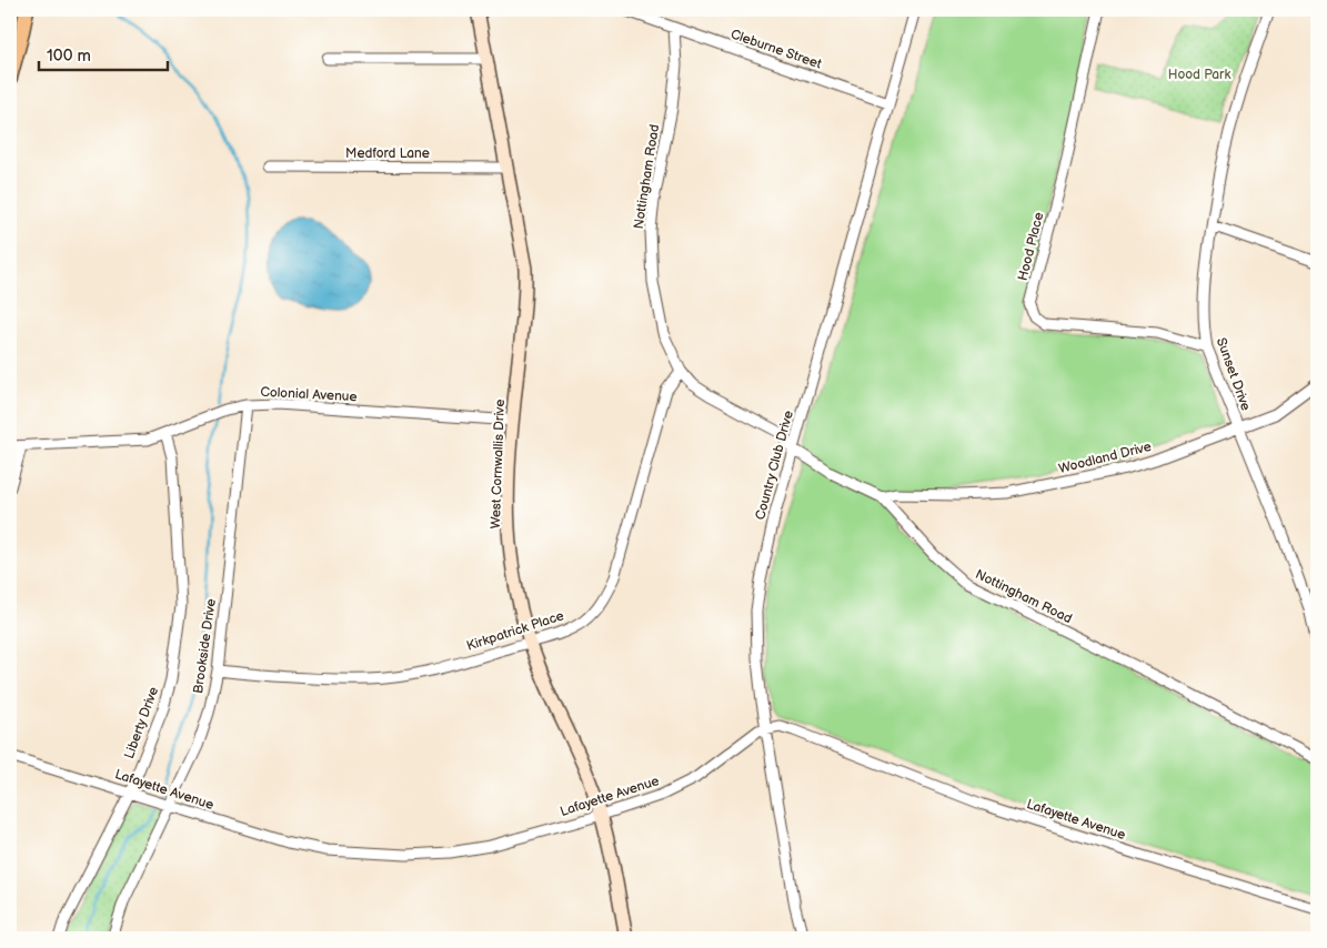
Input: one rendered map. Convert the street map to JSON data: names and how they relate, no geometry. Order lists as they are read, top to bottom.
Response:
{
  "streets": {
    "street": [
      "Cleburne Street",
      "Medford Lane",
      "Nottingham Road",
      "Hood Place",
      "Sunset Drive",
      "Colonial Avenue",
      "Woodland Drive",
      "West Cornwallis Drive",
      "Country Club Drive",
      "Kirkpatrick Place",
      "Brookside Drive",
      "Liberty Drive",
      "Lafayette Avenue"
    ]
  },
  "crossings": [
    ["Cleburne Street", "Nottingham Road"],
    ["Cleburne Street", "Country Club Drive"],
    ["Medford Lane", "West Cornwallis Drive"],
    ["Nottingham Road", "Woodland Drive"],
    ["Nottingham Road", "Country Club Drive"],
    ["Nottingham Road", "Kirkpatrick Place"],
    ["Hood Place", "Sunset Drive"],
    ["Sunset Drive", "Woodland Drive"],
    ["Colonial Avenue", "West Cornwallis Drive"],
    ["Colonial Avenue", "Brookside Drive"],
    ["Colonial Avenue", "Liberty Drive"],
    ["West Cornwallis Drive", "Kirkpatrick Place"],
    ["West Cornwallis Drive", "Lafayette Avenue"],
    ["Country Club Drive", "Lafayette Avenue"],
    ["Kirkpatrick Place", "Brookside Drive"],
    ["Brookside Drive", "Lafayette Avenue"],
    ["Liberty Drive", "Lafayette Avenue"]
  ],
  "parks": ["Hood Park"],
  "scale_bar": "100 m"
}
